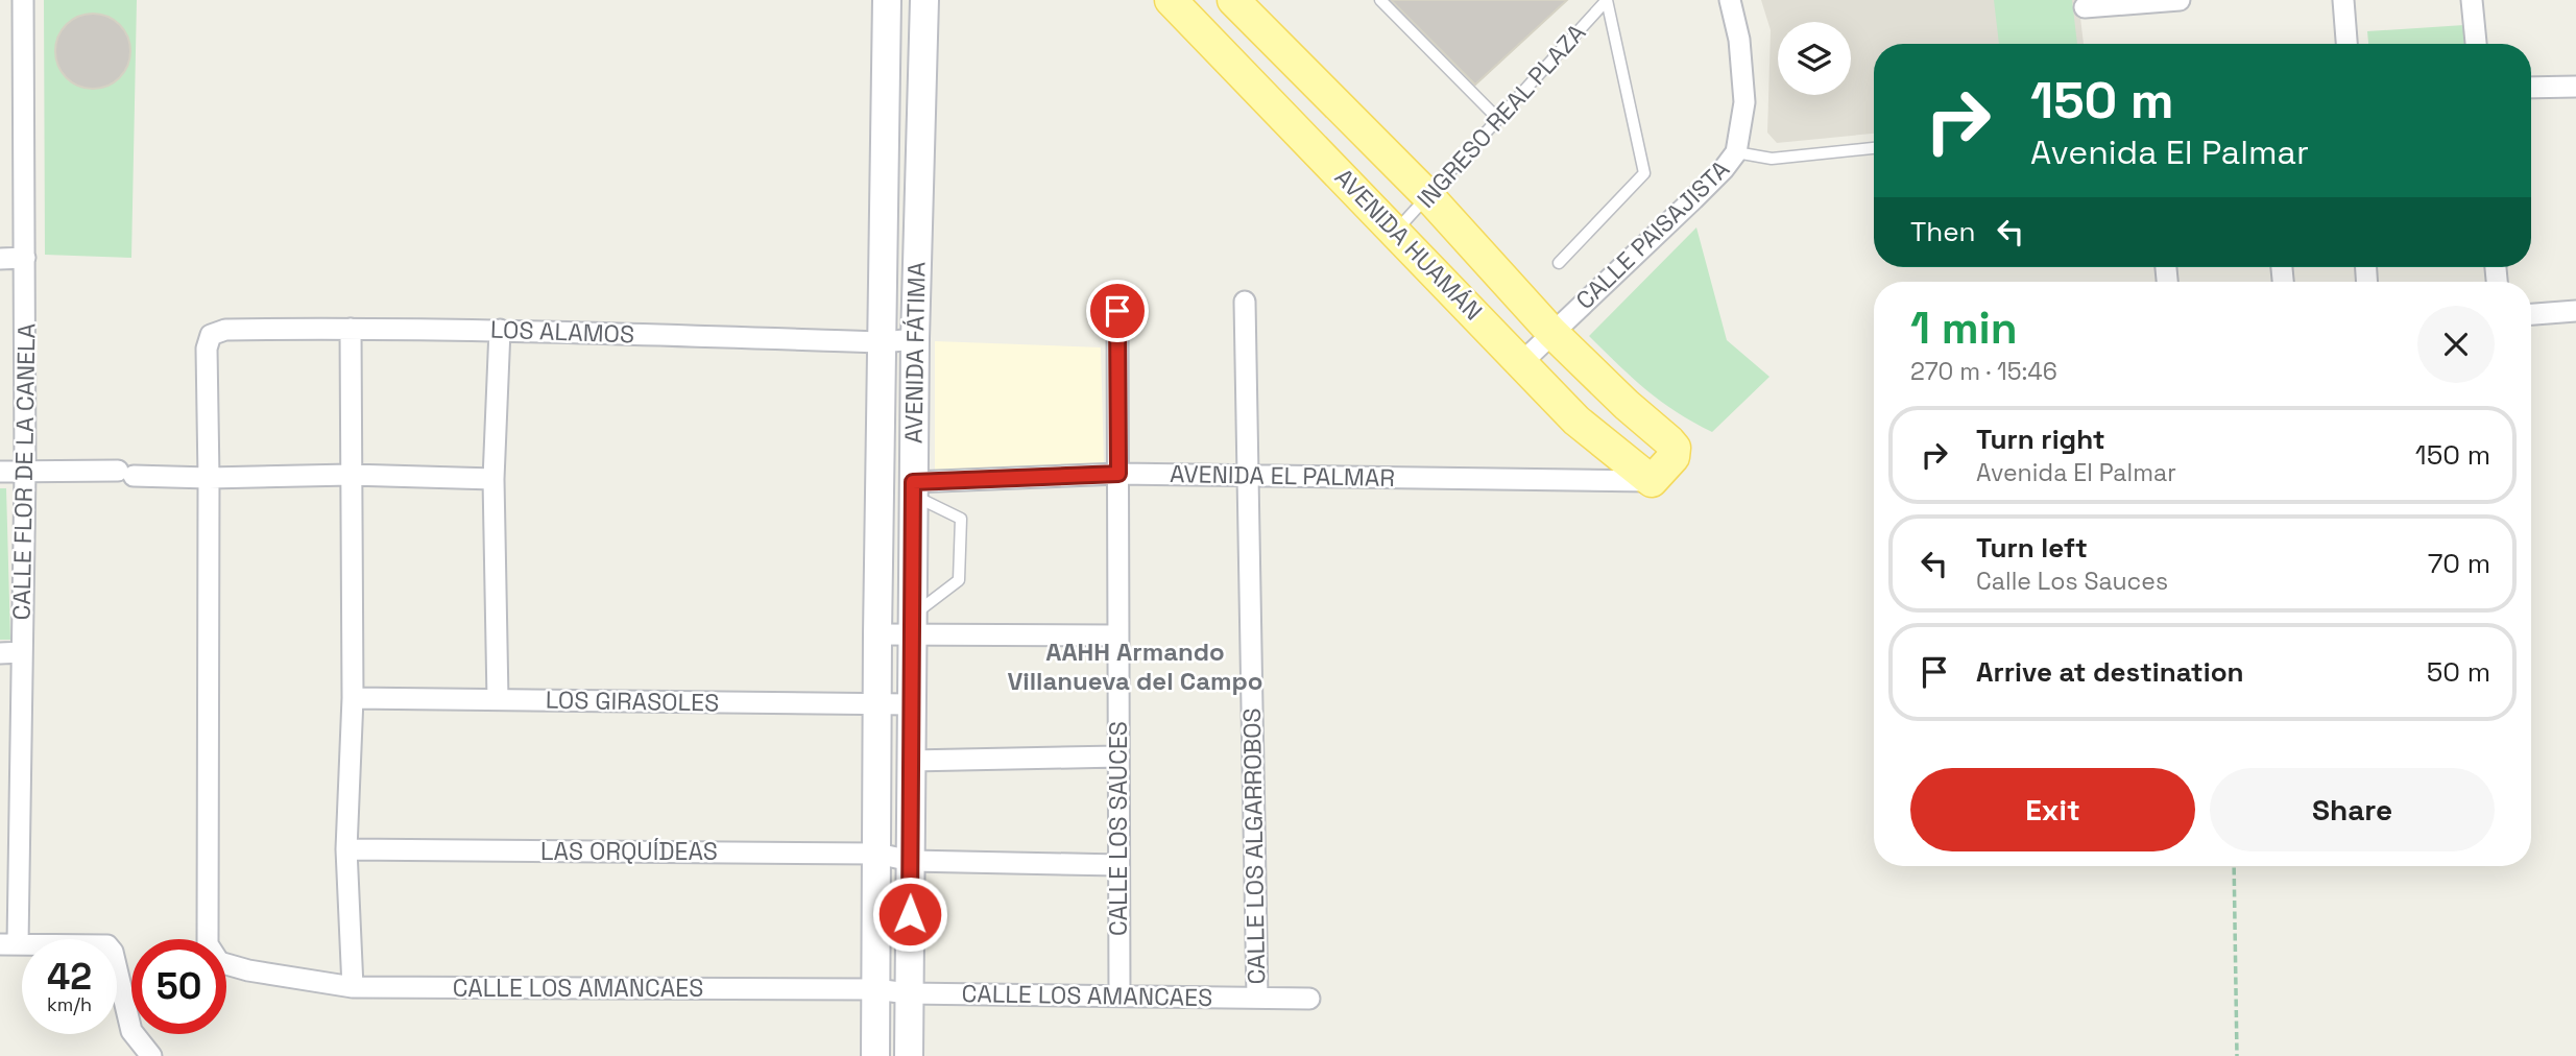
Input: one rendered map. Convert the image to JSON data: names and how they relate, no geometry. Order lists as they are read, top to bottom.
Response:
{
  "streets": {
    "main road": ["AVENIDA HUAMÁN", "AVENIDA FÁTIMA"],
    "street": [
      "CALLE PAISAJISTA",
      "LOS ALAMOS",
      "CALLE FLOR DE LA CANELA",
      "AVENIDA EL PALMAR",
      "LOS GIRASOLES",
      "CALLE LOS SAUCES",
      "CALLE LOS ALGARROBOS",
      "LAS ORQUÍDEAS",
      "CALLE LOS AMANCAES"
    ],
    "lane": ["INGRESO REAL PLAZA"]
  },
  "crossings": [
    ["INGRESO REAL PLAZA", "AVENIDA HUAMÁN"],
    ["CALLE PAISAJISTA", "AVENIDA HUAMÁN"],
    ["AVENIDA HUAMÁN", "AVENIDA EL PALMAR"],
    ["LOS ALAMOS", "AVENIDA FÁTIMA"],
    ["LOS ALAMOS", "CALLE LOS AMANCAES"],
    ["AVENIDA FÁTIMA", "AVENIDA EL PALMAR"],
    ["AVENIDA FÁTIMA", "LOS GIRASOLES"],
    ["AVENIDA FÁTIMA", "LAS ORQUÍDEAS"],
    ["AVENIDA FÁTIMA", "CALLE LOS AMANCAES"],
    ["AVENIDA EL PALMAR", "CALLE LOS SAUCES"],
    ["AVENIDA EL PALMAR", "CALLE LOS ALGARROBOS"],
    ["CALLE LOS SAUCES", "LAS ORQUÍDEAS"],
    ["CALLE LOS SAUCES", "CALLE LOS AMANCAES"],
    ["CALLE LOS ALGARROBOS", "CALLE LOS AMANCAES"]
  ],
  "districts": ["AAHH Armando Villanueva del Campo"],
  "page": {
    "turn": ["150 m", "Avenida El Palmar"],
    "then": "Then",
    "heading": ["1 min", "270 m · 15:46"],
    "list": [
      {
        "name": "Turn right",
        "note": "Avenida El Palmar",
        "value": "150 m"
      },
      {
        "name": "Turn left",
        "note": "Calle Los Sauces",
        "value": "70 m"
      },
      {
        "name": "Arrive at destination",
        "value": "50 m"
      }
    ],
    "buttons": ["Exit", "Share"],
    "speed": "42 km/h",
    "limit": "50"
  }
}
